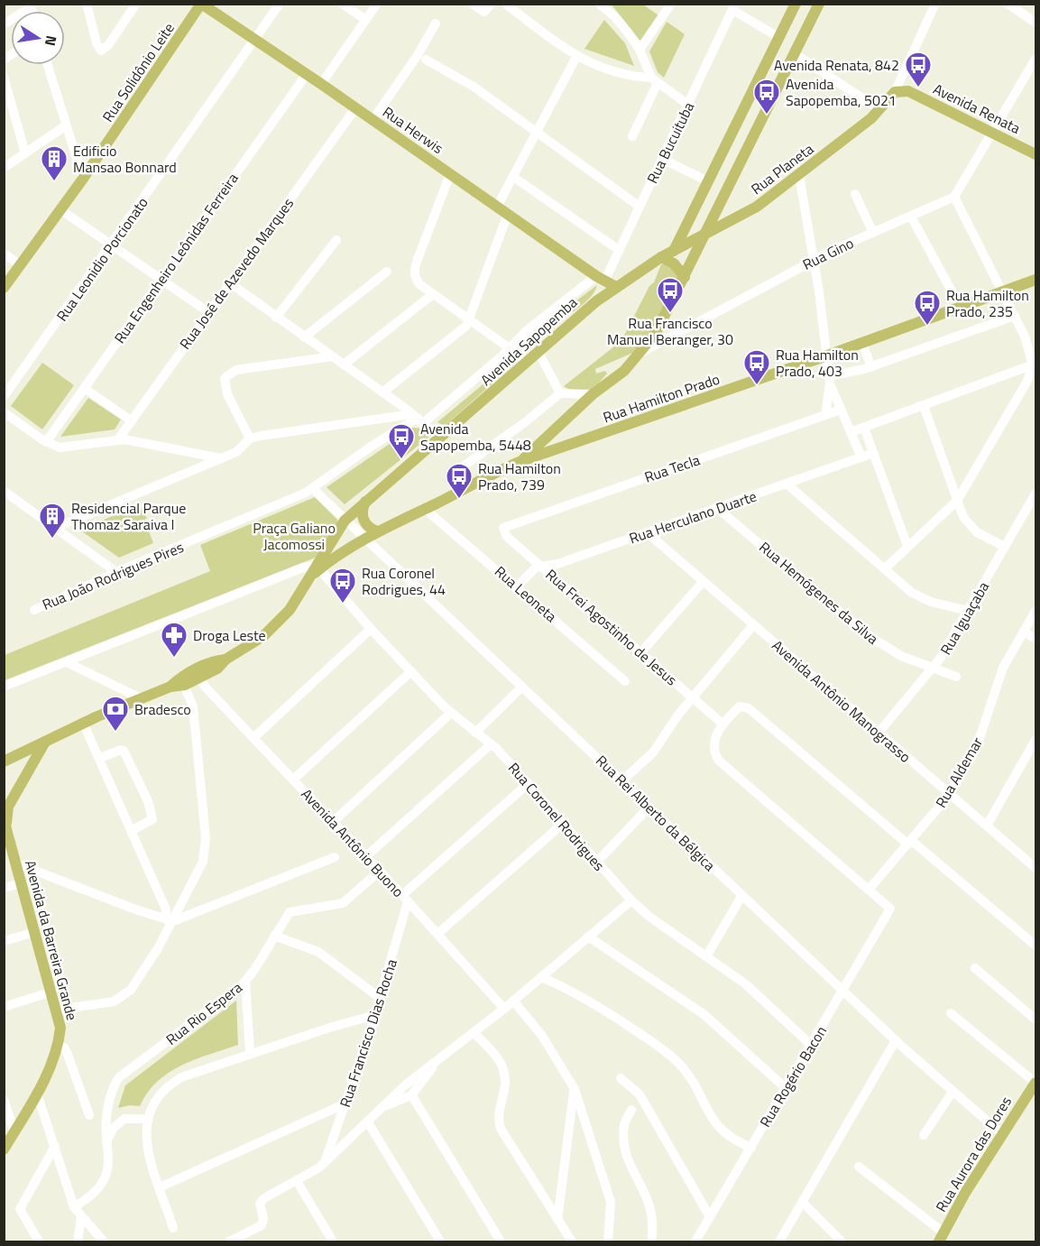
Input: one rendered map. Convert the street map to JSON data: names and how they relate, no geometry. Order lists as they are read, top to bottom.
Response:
{
  "streets": {
    "main road": [
      "Rua Solidônio Leite",
      "Avenida Renata",
      "Rua Herwis",
      "Rua Planeta",
      "Avenida Sapopemba",
      "Rua Hamilton Prado",
      "Avenida da Barreira Grande",
      "Rua Aurora das Dores"
    ],
    "street": [
      "Rua Bucuituba",
      "Rua Gino",
      "Rua Engenheiro Leônidas Ferreira",
      "Rua Leonidio Porcionato",
      "Rua José de Azevedo Marques",
      "Rua Tecla",
      "Rua Herculano Duarte",
      "Rua João Rodrigues Pires",
      "Rua Hemógenes da Silva",
      "Rua Leoneta",
      "Rua Iguaçaba",
      "Rua Frei Agostinho de Jesus",
      "Avenida Antônio Manograsso",
      "Rua Aldemar",
      "Rua Rei Alberto da Bélgica",
      "Rua Coronel Rodrigues",
      "Avenida Antônio Buono",
      "Rua Rio Espera",
      "Rua Francisco Dias Rocha",
      "Rua Rogério Bacon"
    ]
  },
  "crossings": [
    ["Rua Solidônio Leite", "Rua Herwis"],
    ["Avenida Renata", "Rua Planeta"],
    ["Rua Herwis", "Rua Bucuituba"],
    ["Rua Herwis", "Rua Engenheiro Leônidas Ferreira"],
    ["Rua Herwis", "Rua Leonidio Porcionato"],
    ["Rua Herwis", "Rua José de Azevedo Marques"],
    ["Rua Herwis", "Avenida Sapopemba"],
    ["Rua Herwis", "Rua João Rodrigues Pires"],
    ["Rua Bucuituba", "Avenida Sapopemba"],
    ["Rua Bucuituba", "Rua João Rodrigues Pires"],
    ["Avenida Sapopemba", "Rua Hamilton Prado"],
    ["Avenida Sapopemba", "Rua João Rodrigues Pires"],
    ["Avenida Sapopemba", "Rua Rei Alberto da Bélgica"],
    ["Avenida Sapopemba", "Rua Coronel Rodrigues"],
    ["Avenida Sapopemba", "Avenida Antônio Buono"],
    ["Avenida Sapopemba", "Avenida da Barreira Grande"],
    ["Rua Hamilton Prado", "Rua Leoneta"],
    ["Rua Hamilton Prado", "Rua Rei Alberto da Bélgica"],
    ["Rua Hamilton Prado", "Rua Coronel Rodrigues"],
    ["Rua Tecla", "Rua Frei Agostinho de Jesus"],
    ["Rua Herculano Duarte", "Rua Hemógenes da Silva"],
    ["Rua Herculano Duarte", "Rua Leoneta"],
    ["Rua Herculano Duarte", "Rua Frei Agostinho de Jesus"],
    ["Rua Herculano Duarte", "Avenida Antônio Manograsso"],
    ["Rua João Rodrigues Pires", "Rua Rei Alberto da Bélgica"],
    ["Rua Hemógenes da Silva", "Rua Iguaçaba"],
    ["Rua Iguaçaba", "Avenida Antônio Manograsso"],
    ["Avenida Antônio Manograsso", "Rua Aldemar"],
    ["Rua Aldemar", "Rua Rogério Bacon"],
    ["Rua Rei Alberto da Bélgica", "Rua Rogério Bacon"],
    ["Rua Rei Alberto da Bélgica", "Rua Aurora das Dores"],
    ["Rua Coronel Rodrigues", "Rua Rogério Bacon"],
    ["Avenida Antônio Buono", "Rua Rio Espera"],
    ["Avenida Antônio Buono", "Rua Francisco Dias Rocha"]
  ],
  "parks": ["Praça Galiano Jacomossi"],
  "places": {
    "bus stop": [
      "Avenida Renata, 842",
      "Avenida Sapopemba, 5021",
      "Rua Francisco Manuel Beranger, 30",
      "Rua Hamilton Prado, 235",
      "Rua Hamilton Prado, 403",
      "Avenida Sapopemba, 5448",
      "Rua Hamilton Prado, 739",
      "Rua Coronel Rodrigues, 44"
    ],
    "building": ["Edificio Mansao Bonnard", "Residencial Parque Thomaz Saraiva I"],
    "pharmacy": ["Droga Leste"],
    "bank": ["Bradesco"]
  },
  "north": "right"
}
